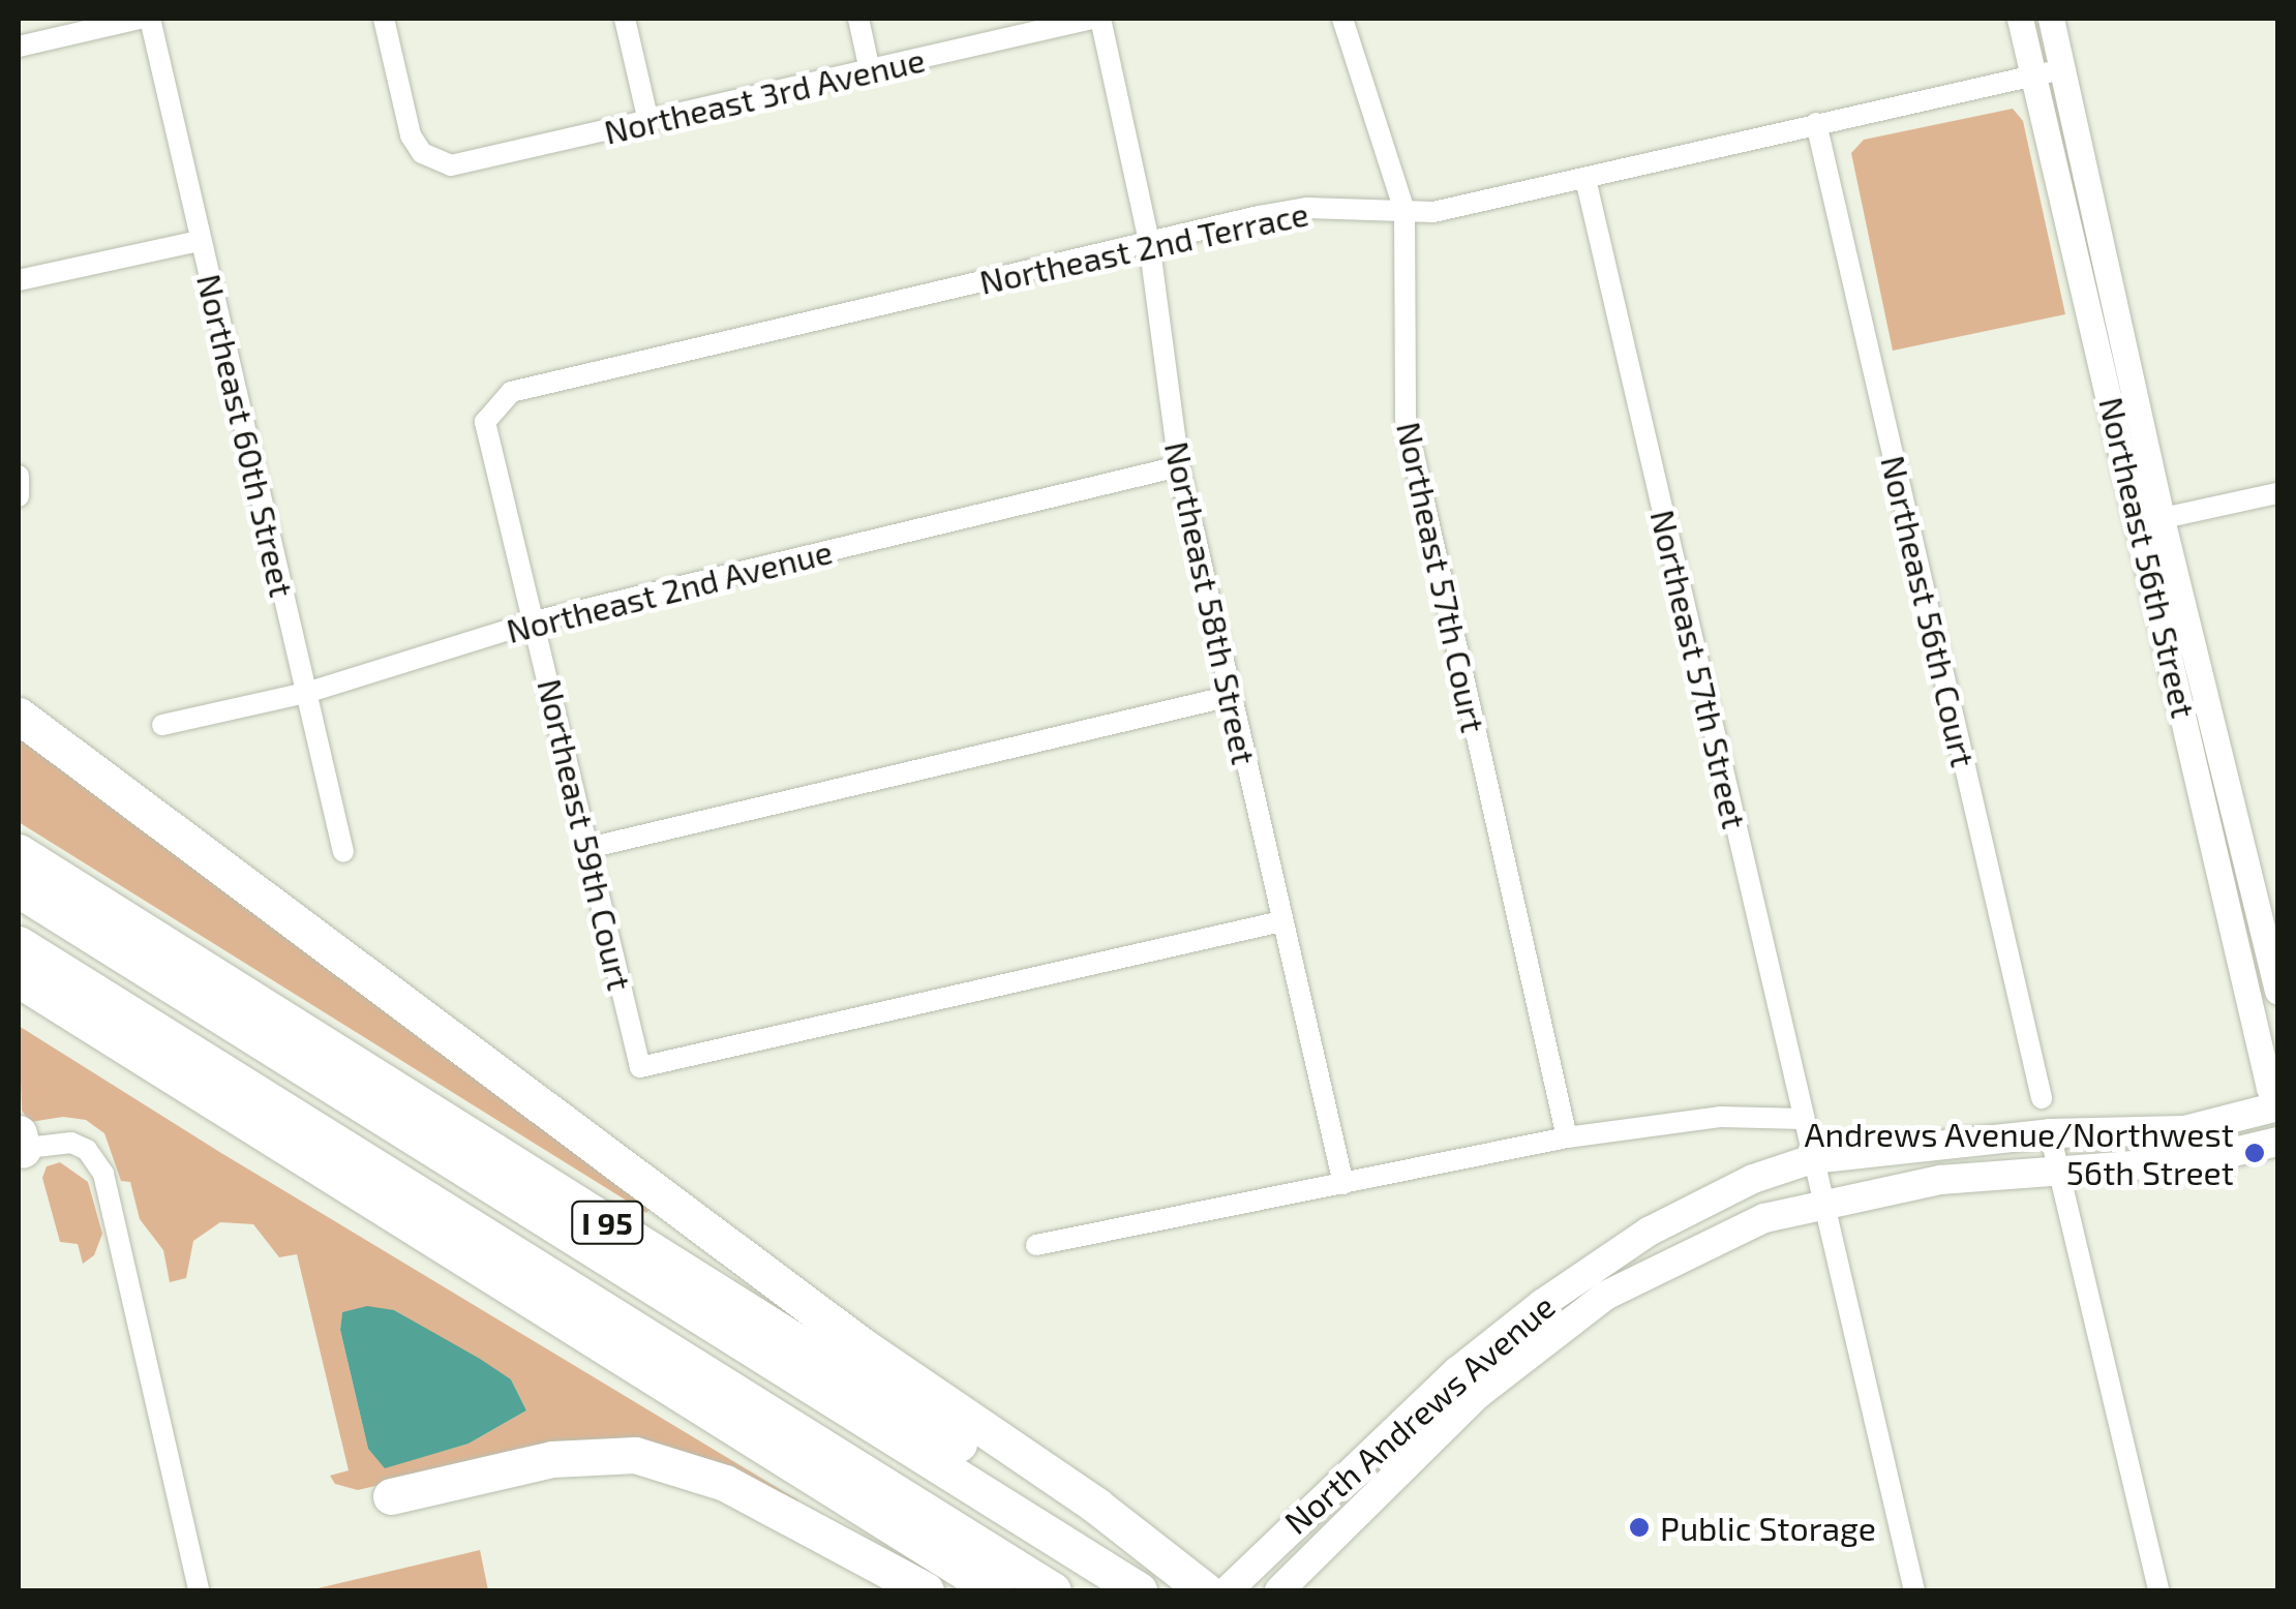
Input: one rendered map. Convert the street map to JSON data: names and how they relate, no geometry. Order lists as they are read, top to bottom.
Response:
{
  "streets": {
    "highway": ["I 95"],
    "main road": ["North Andrews Avenue"],
    "street": [
      "Northeast 3rd Avenue",
      "Northeast 2nd Terrace",
      "Northeast 60th Street",
      "Northeast 56th Street",
      "Northeast 57th Court",
      "Northeast 2nd Avenue",
      "Northeast 58th Street",
      "Northeast 56th Court",
      "Northeast 57th Street",
      "Northeast 59th Court"
    ]
  },
  "crossings": [
    ["Northeast 2nd Terrace", "Northeast 56th Street"],
    ["Northeast 2nd Terrace", "Northeast 57th Court"],
    ["Northeast 2nd Terrace", "Northeast 58th Street"],
    ["Northeast 2nd Terrace", "Northeast 56th Court"],
    ["Northeast 2nd Terrace", "Northeast 57th Street"],
    ["Northeast 2nd Terrace", "Northeast 59th Court"],
    ["Northeast 60th Street", "Northeast 2nd Avenue"],
    ["Northeast 2nd Avenue", "Northeast 58th Street"],
    ["Northeast 2nd Avenue", "Northeast 59th Court"],
    ["Northeast 58th Street", "Northeast 59th Court"],
    ["Northeast 57th Street", "North Andrews Avenue"]
  ],
  "places": ["Andrews Avenue/Northwest 56th Street", "Public Storage"]
}
